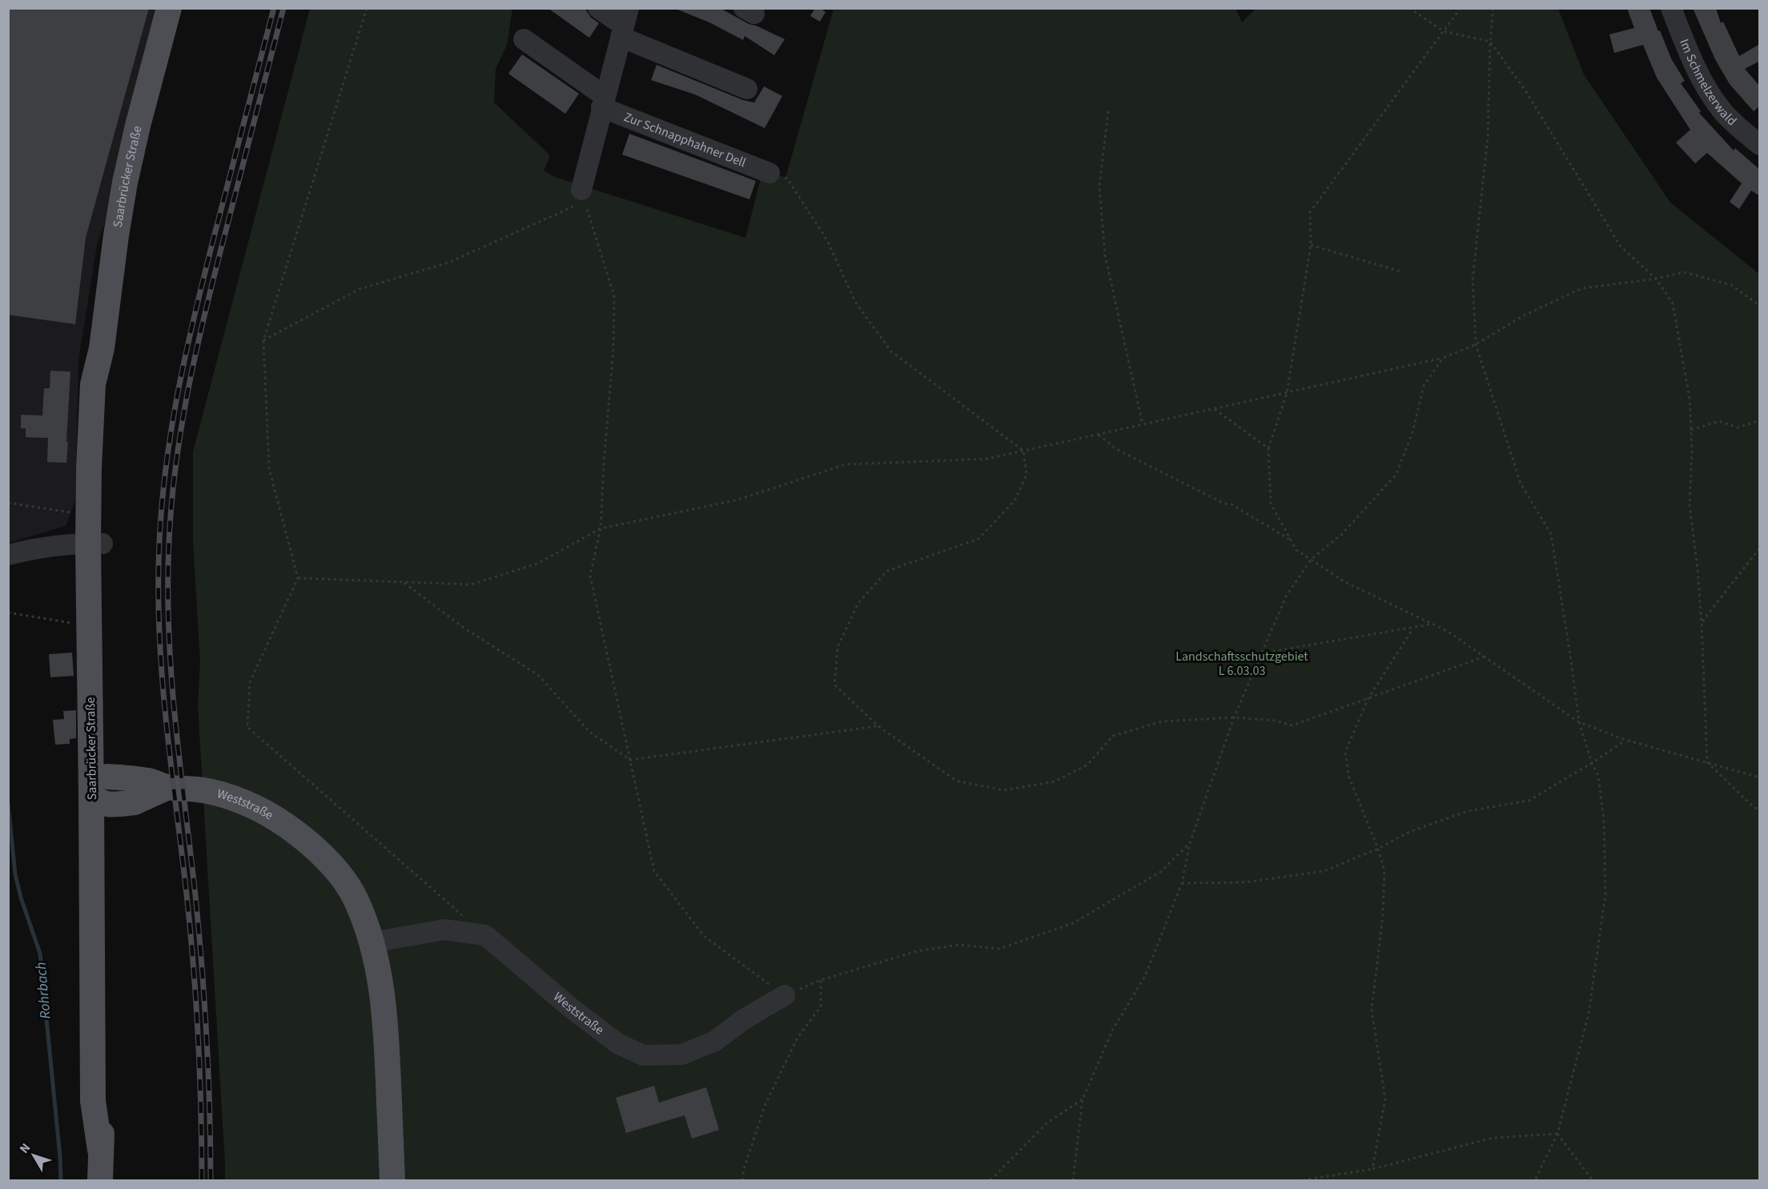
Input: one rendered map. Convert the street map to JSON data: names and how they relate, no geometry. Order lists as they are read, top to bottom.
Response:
{
  "streets": {
    "main road": ["Saarbrücker Straße", "Weststraße"],
    "street": ["Im Schmelzerwald", "Zur Schnapphahner Dell"]
  },
  "crossings": [
    ["Saarbrücker Straße", "Weststraße"]
  ],
  "water": ["Rohrbach"],
  "parks": ["Landschaftsschutzgebiet L 6.03.03"],
  "north": "top left"
}
